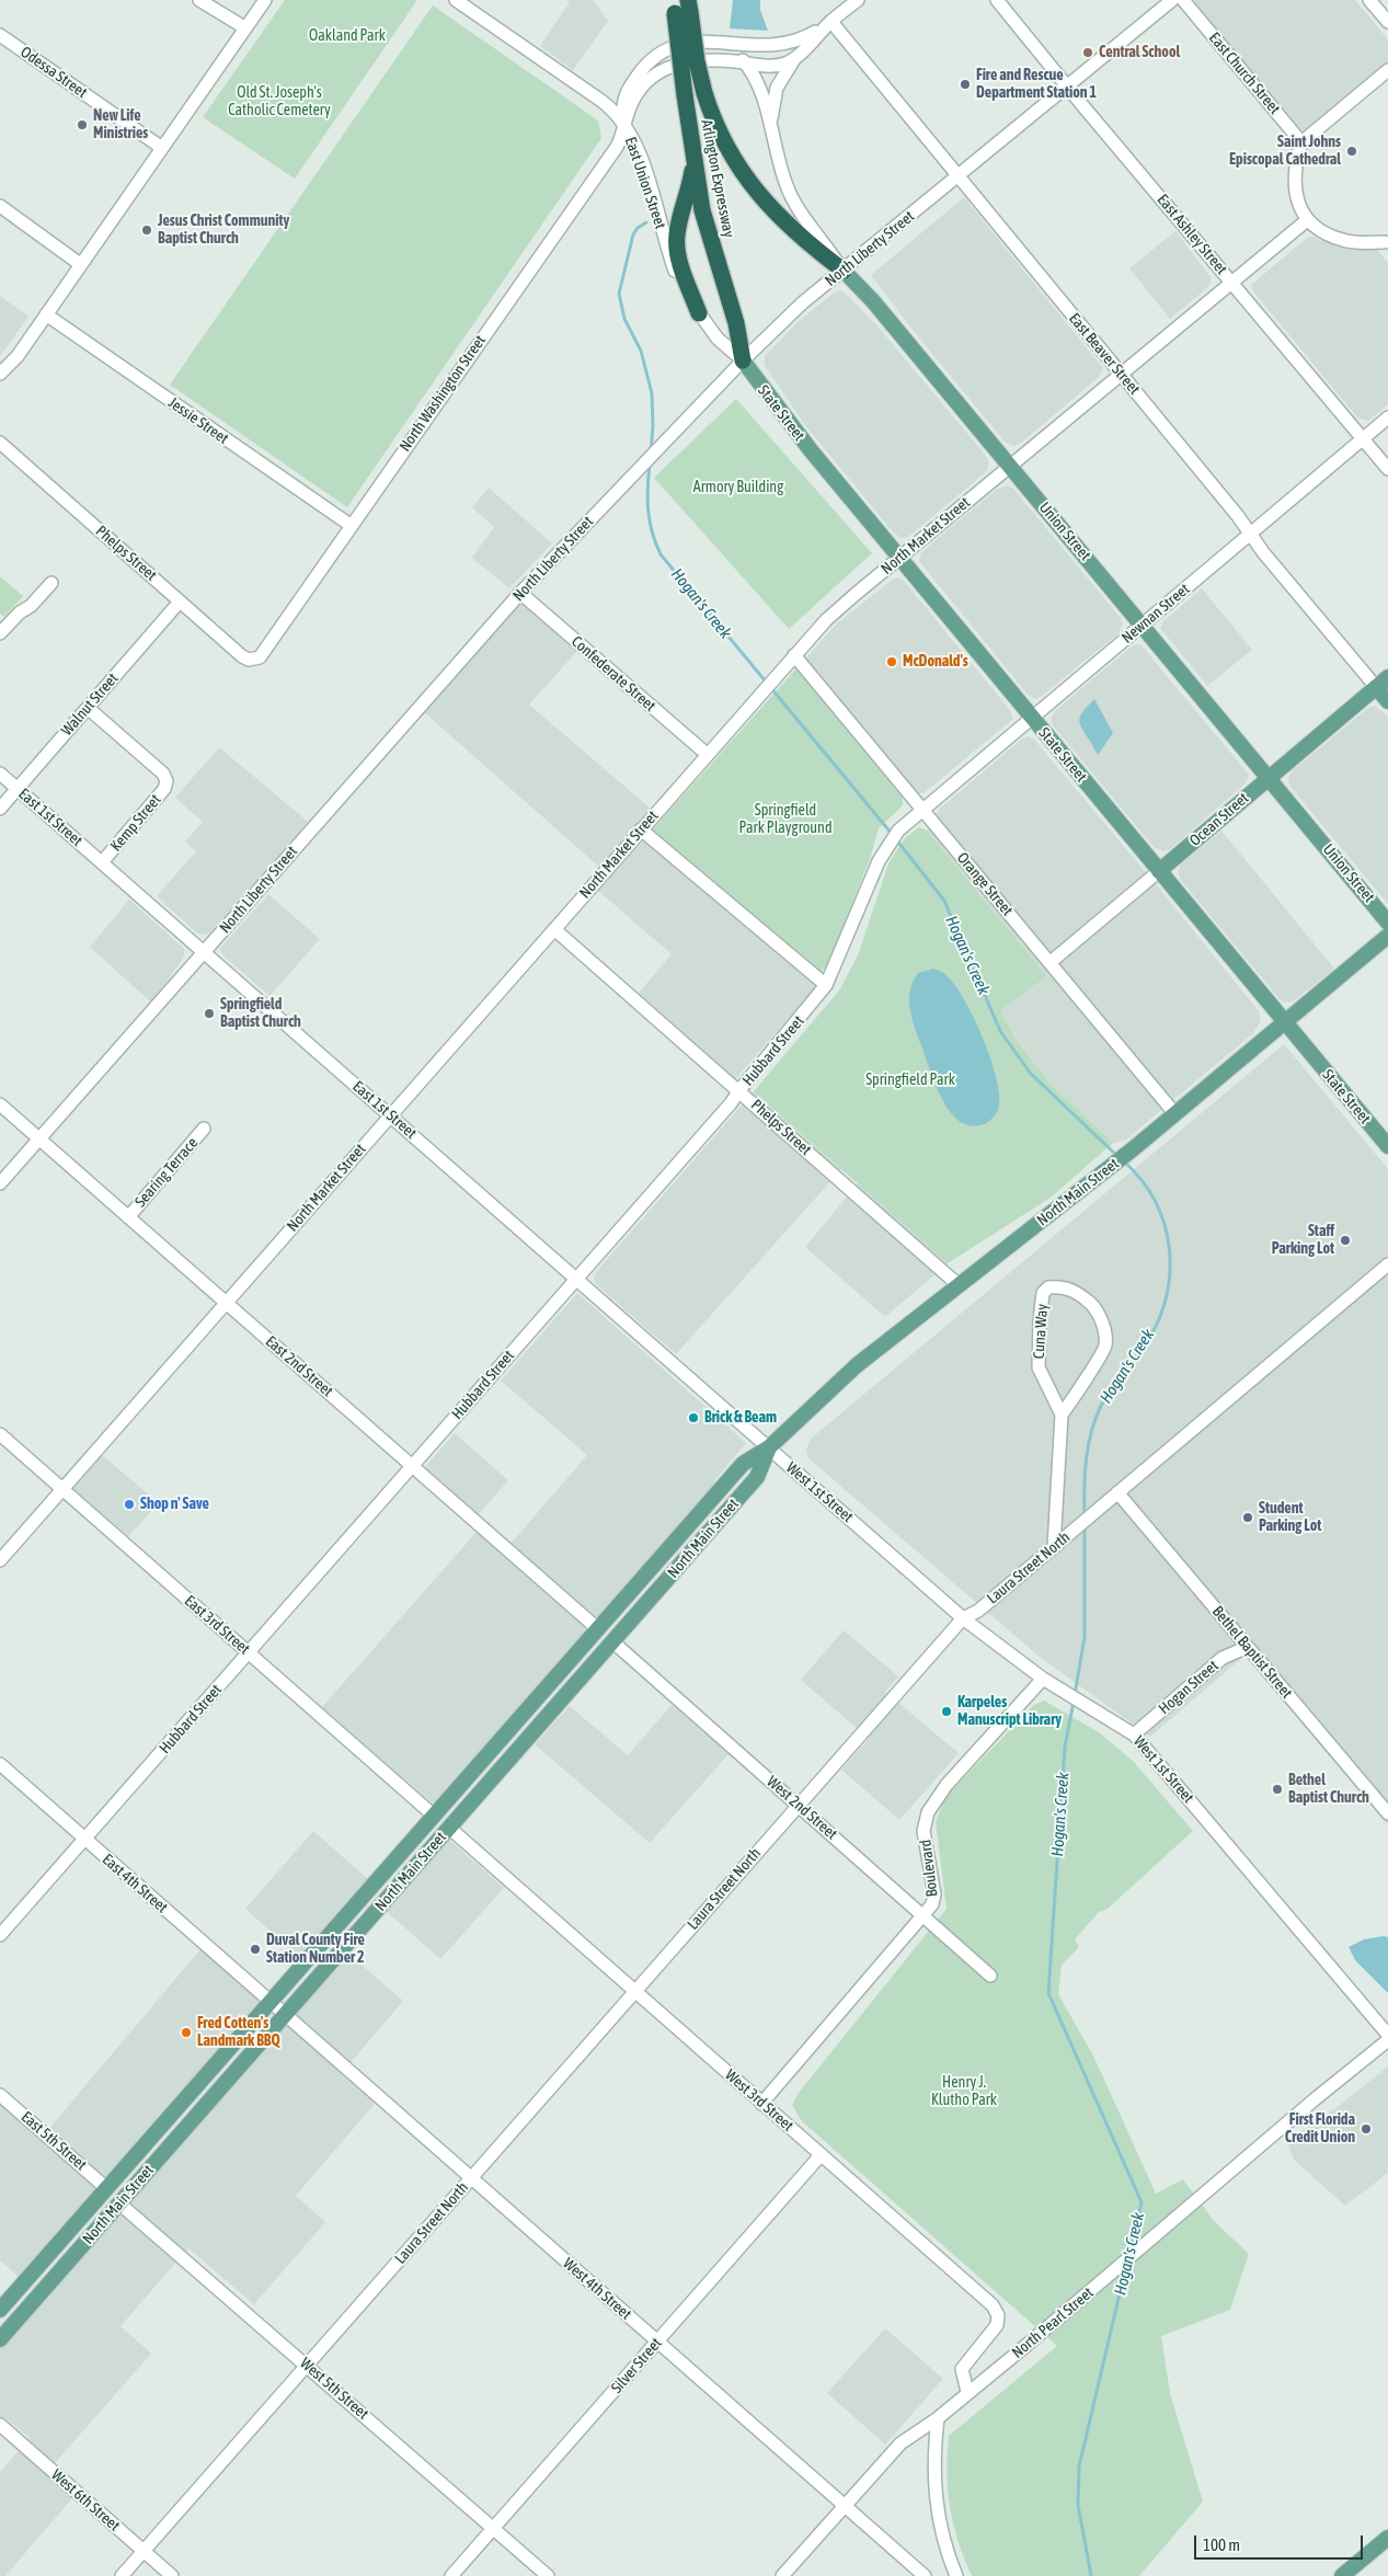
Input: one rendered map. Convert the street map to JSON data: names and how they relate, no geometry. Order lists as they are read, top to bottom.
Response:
{
  "streets": {
    "highway": ["Arlington Expressway"],
    "main road": [
      "State Street",
      "Union Street",
      "Ocean Street",
      "North Main Street"
    ],
    "street": [
      "Odessa Street",
      "East Church Street",
      "East Union Street",
      "East Ashley Street",
      "North Liberty Street",
      "East Beaver Street",
      "North Washington Street",
      "Jessie Street",
      "North Market Street",
      "Phelps Street",
      "Newnan Street",
      "Confederate Street",
      "Walnut Street",
      "East 1st Street",
      "Kemp Street",
      "Orange Street",
      "Hubbard Street",
      "Searing Terrace",
      "Cuna Way",
      "East 2nd Street",
      "West 1st Street",
      "Laura Street North",
      "East 3rd Street",
      "Bethel Baptist Street",
      "Hogan Street",
      "West 2nd Street",
      "Boulevard",
      "East 4th Street",
      "West 3rd Street",
      "East 5th Street",
      "West 4th Street",
      "North Pearl Street",
      "Silver Street",
      "West 5th Street",
      "West 6th Street"
    ]
  },
  "crossings": [
    ["Arlington Expressway", "East Union Street"],
    ["Arlington Expressway", "North Liberty Street"],
    ["Arlington Expressway", "State Street"],
    ["Arlington Expressway", "Union Street"],
    ["East Union Street", "North Liberty Street"],
    ["East Union Street", "North Washington Street"],
    ["East Union Street", "State Street"],
    ["East Ashley Street", "North Liberty Street"],
    ["East Ashley Street", "North Market Street"],
    ["East Ashley Street", "Newnan Street"],
    ["North Liberty Street", "East Beaver Street"],
    ["North Liberty Street", "State Street"],
    ["North Liberty Street", "Union Street"],
    ["North Liberty Street", "Confederate Street"],
    ["North Liberty Street", "East 1st Street"],
    ["North Liberty Street", "East 2nd Street"],
    ["East Beaver Street", "North Washington Street"],
    ["East Beaver Street", "North Market Street"],
    ["East Beaver Street", "Newnan Street"],
    ["East Beaver Street", "Ocean Street"],
    ["North Washington Street", "Jessie Street"],
    ["North Washington Street", "Union Street"],
    ["North Washington Street", "Phelps Street"],
    ["State Street", "North Market Street"],
    ["State Street", "Newnan Street"],
    ["State Street", "Ocean Street"],
    ["State Street", "North Main Street"],
    ["Union Street", "North Market Street"],
    ["Union Street", "Newnan Street"],
    ["Union Street", "Ocean Street"],
    ["North Market Street", "Phelps Street"],
    ["North Market Street", "Confederate Street"],
    ["North Market Street", "East 1st Street"],
    ["North Market Street", "Orange Street"],
    ["North Market Street", "East 2nd Street"],
    ["North Market Street", "East 3rd Street"],
    ["Phelps Street", "Walnut Street"],
    ["Phelps Street", "Hubbard Street"],
    ["Phelps Street", "North Main Street"],
    ["Newnan Street", "Orange Street"],
    ["Newnan Street", "Hubbard Street"],
    ["Walnut Street", "East 1st Street"],
    ["Walnut Street", "Kemp Street"],
    ["East 1st Street", "Kemp Street"],
    ["East 1st Street", "Hubbard Street"],
    ["East 1st Street", "North Main Street"],
    ["East 1st Street", "West 1st Street"],
    ["Ocean Street", "Orange Street"],
    ["Orange Street", "Hubbard Street"],
    ["Orange Street", "North Main Street"],
    ["Hubbard Street", "East 2nd Street"],
    ["Hubbard Street", "East 3rd Street"],
    ["Hubbard Street", "East 4th Street"],
    ["Searing Terrace", "East 2nd Street"],
    ["North Main Street", "East 2nd Street"],
    ["North Main Street", "West 1st Street"],
    ["North Main Street", "East 3rd Street"],
    ["North Main Street", "West 2nd Street"],
    ["North Main Street", "East 4th Street"],
    ["North Main Street", "West 3rd Street"],
    ["North Main Street", "East 5th Street"],
    ["North Main Street", "West 4th Street"],
    ["North Main Street", "West 5th Street"],
    ["Cuna Way", "Laura Street North"],
    ["West 1st Street", "Laura Street North"],
    ["West 1st Street", "Hogan Street"],
    ["West 1st Street", "Boulevard"],
    ["Laura Street North", "Bethel Baptist Street"],
    ["Laura Street North", "West 2nd Street"],
    ["Laura Street North", "West 3rd Street"],
    ["Laura Street North", "West 4th Street"],
    ["Laura Street North", "West 5th Street"],
    ["Laura Street North", "West 6th Street"],
    ["Bethel Baptist Street", "Hogan Street"],
    ["West 2nd Street", "Boulevard"],
    ["Boulevard", "West 3rd Street"],
    ["East 4th Street", "West 4th Street"],
    ["West 3rd Street", "North Pearl Street"],
    ["West 3rd Street", "Silver Street"],
    ["West 4th Street", "North Pearl Street"],
    ["West 4th Street", "Silver Street"],
    ["Silver Street", "West 5th Street"]
  ],
  "water": ["Hogan's Creek"],
  "parks": [
    "Oakland Park",
    "Old St. Joseph's Catholic Cemetery",
    "Armory Building",
    "Springfield Park Playground",
    "Springfield Park",
    "Henry J. Klutho Park"
  ],
  "places": [
    "Central School",
    "Fire and Rescue Department Station 1",
    "New Life Ministries",
    "Saint Johns Episcopal Cathedral",
    "Jesus Christ Community Baptist Church",
    "McDonald's",
    "Springfield Baptist Church",
    "Staff Parking Lot",
    "Brick & Beam",
    "Shop n' Save",
    "Student Parking Lot",
    "Karpeles Manuscript Library",
    "Bethel Baptist Church",
    "Duval County Fire Station Number 2",
    "Fred Cotten's Landmark BBQ",
    "First Florida Credit Union"
  ],
  "scale_bar": "100 m"
}
